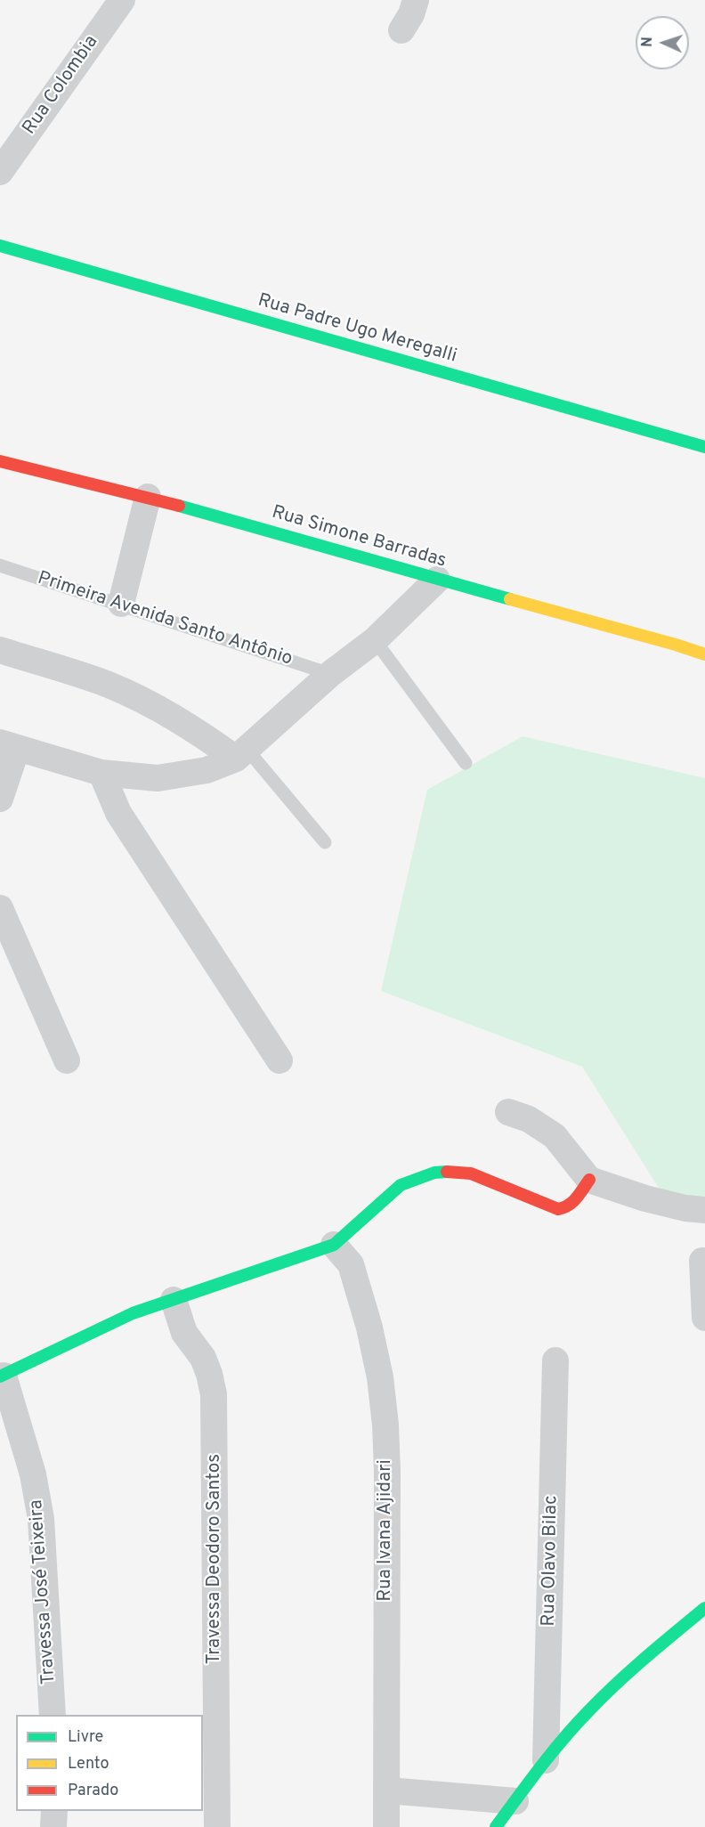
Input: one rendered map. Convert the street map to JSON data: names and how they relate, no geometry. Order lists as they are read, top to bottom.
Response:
{
  "streets": {
    "street": [
      "Rua Colombia",
      "Rua Padre Ugo Meregalli",
      "Rua Simone Barradas",
      "Rua Ivana Ajidari",
      "Travessa Deodoro Santos",
      "Rua Olavo Bilac",
      "Travessa José Teixeira"
    ],
    "lane": ["Primeira Avenida Santo Antônio"]
  },
  "legend": ["Livre", "Lento", "Parado"],
  "north": "left"
}
